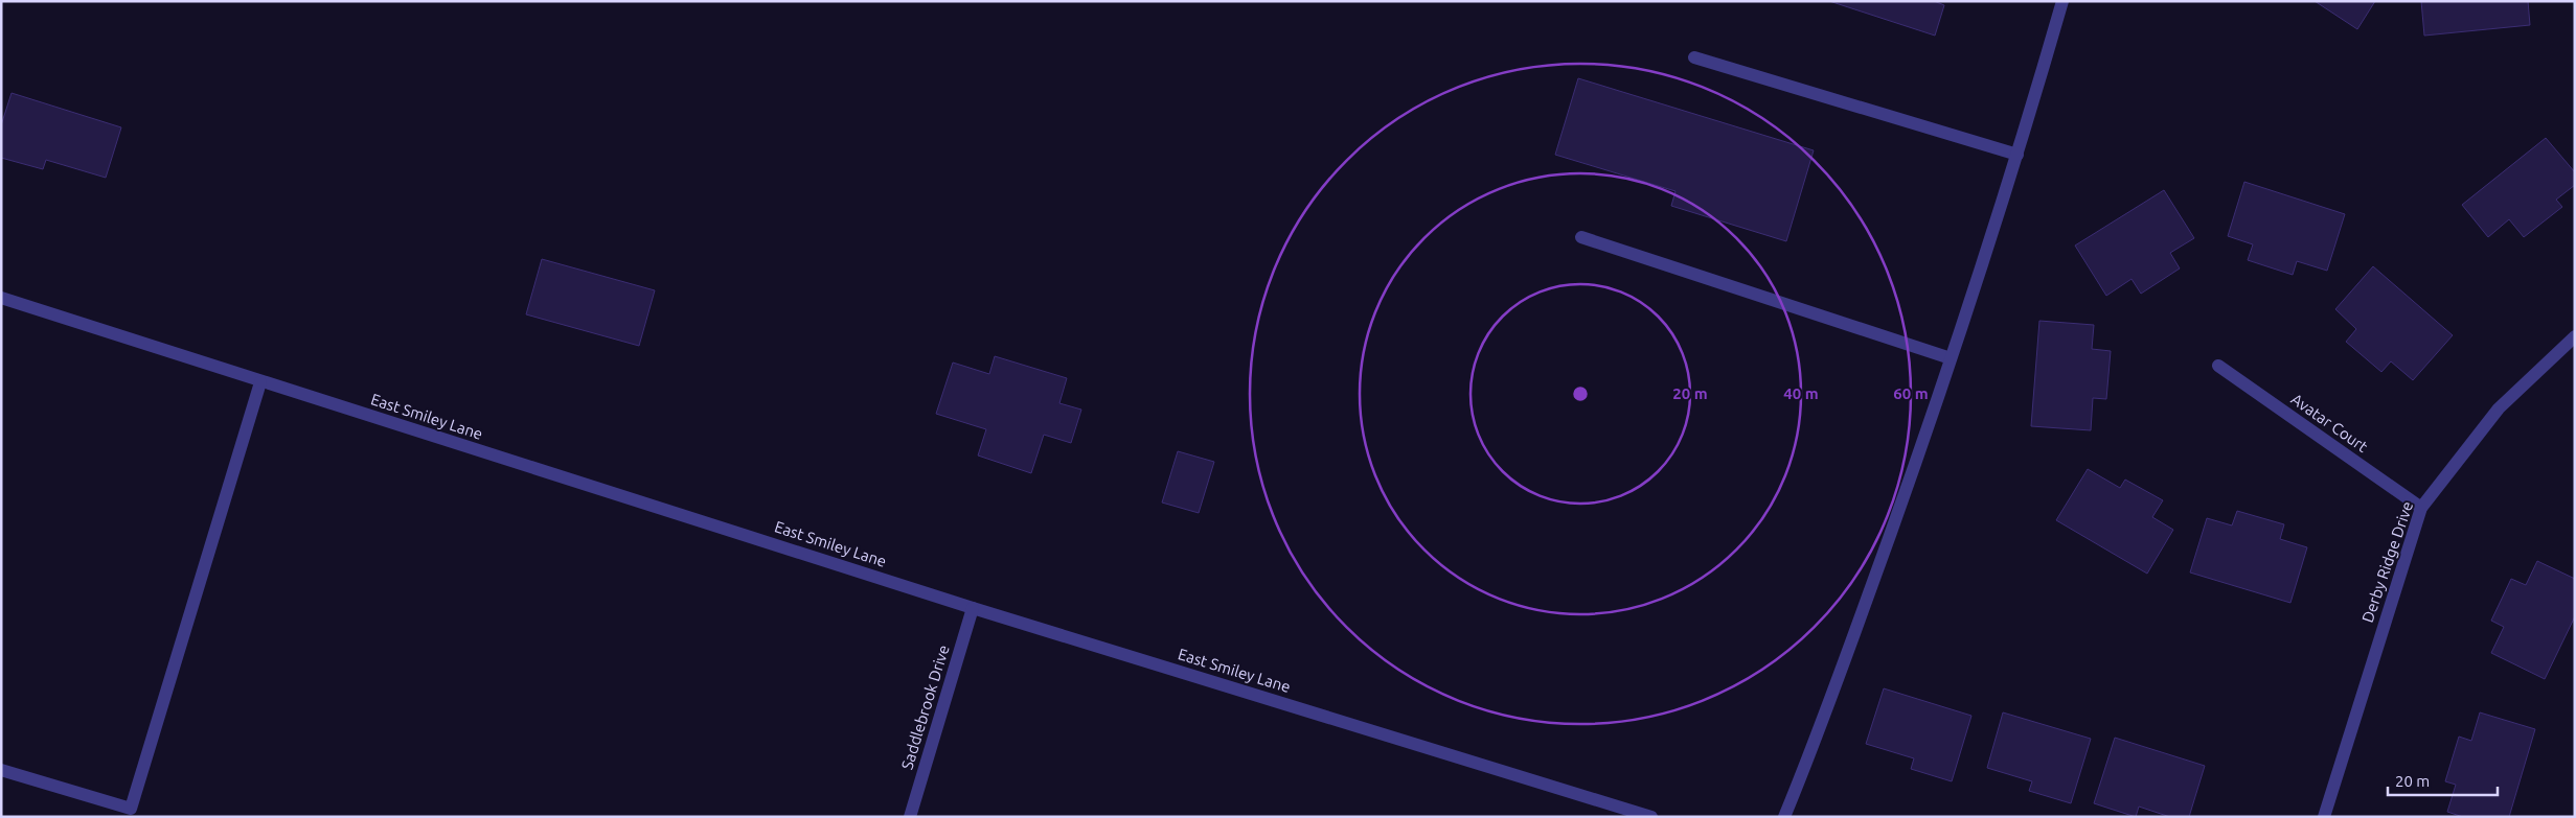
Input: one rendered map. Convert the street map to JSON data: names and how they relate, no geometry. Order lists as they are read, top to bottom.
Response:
{
  "streets": {
    "street": [
      "East Smiley Lane",
      "Avatar Court",
      "Derby Ridge Drive",
      "Saddlebrook Drive"
    ]
  },
  "crossings": [
    ["East Smiley Lane", "Saddlebrook Drive"],
    ["Avatar Court", "Derby Ridge Drive"]
  ],
  "scale_bar": "20 m",
  "rings": ["20 m", "40 m", "60 m"]
}
